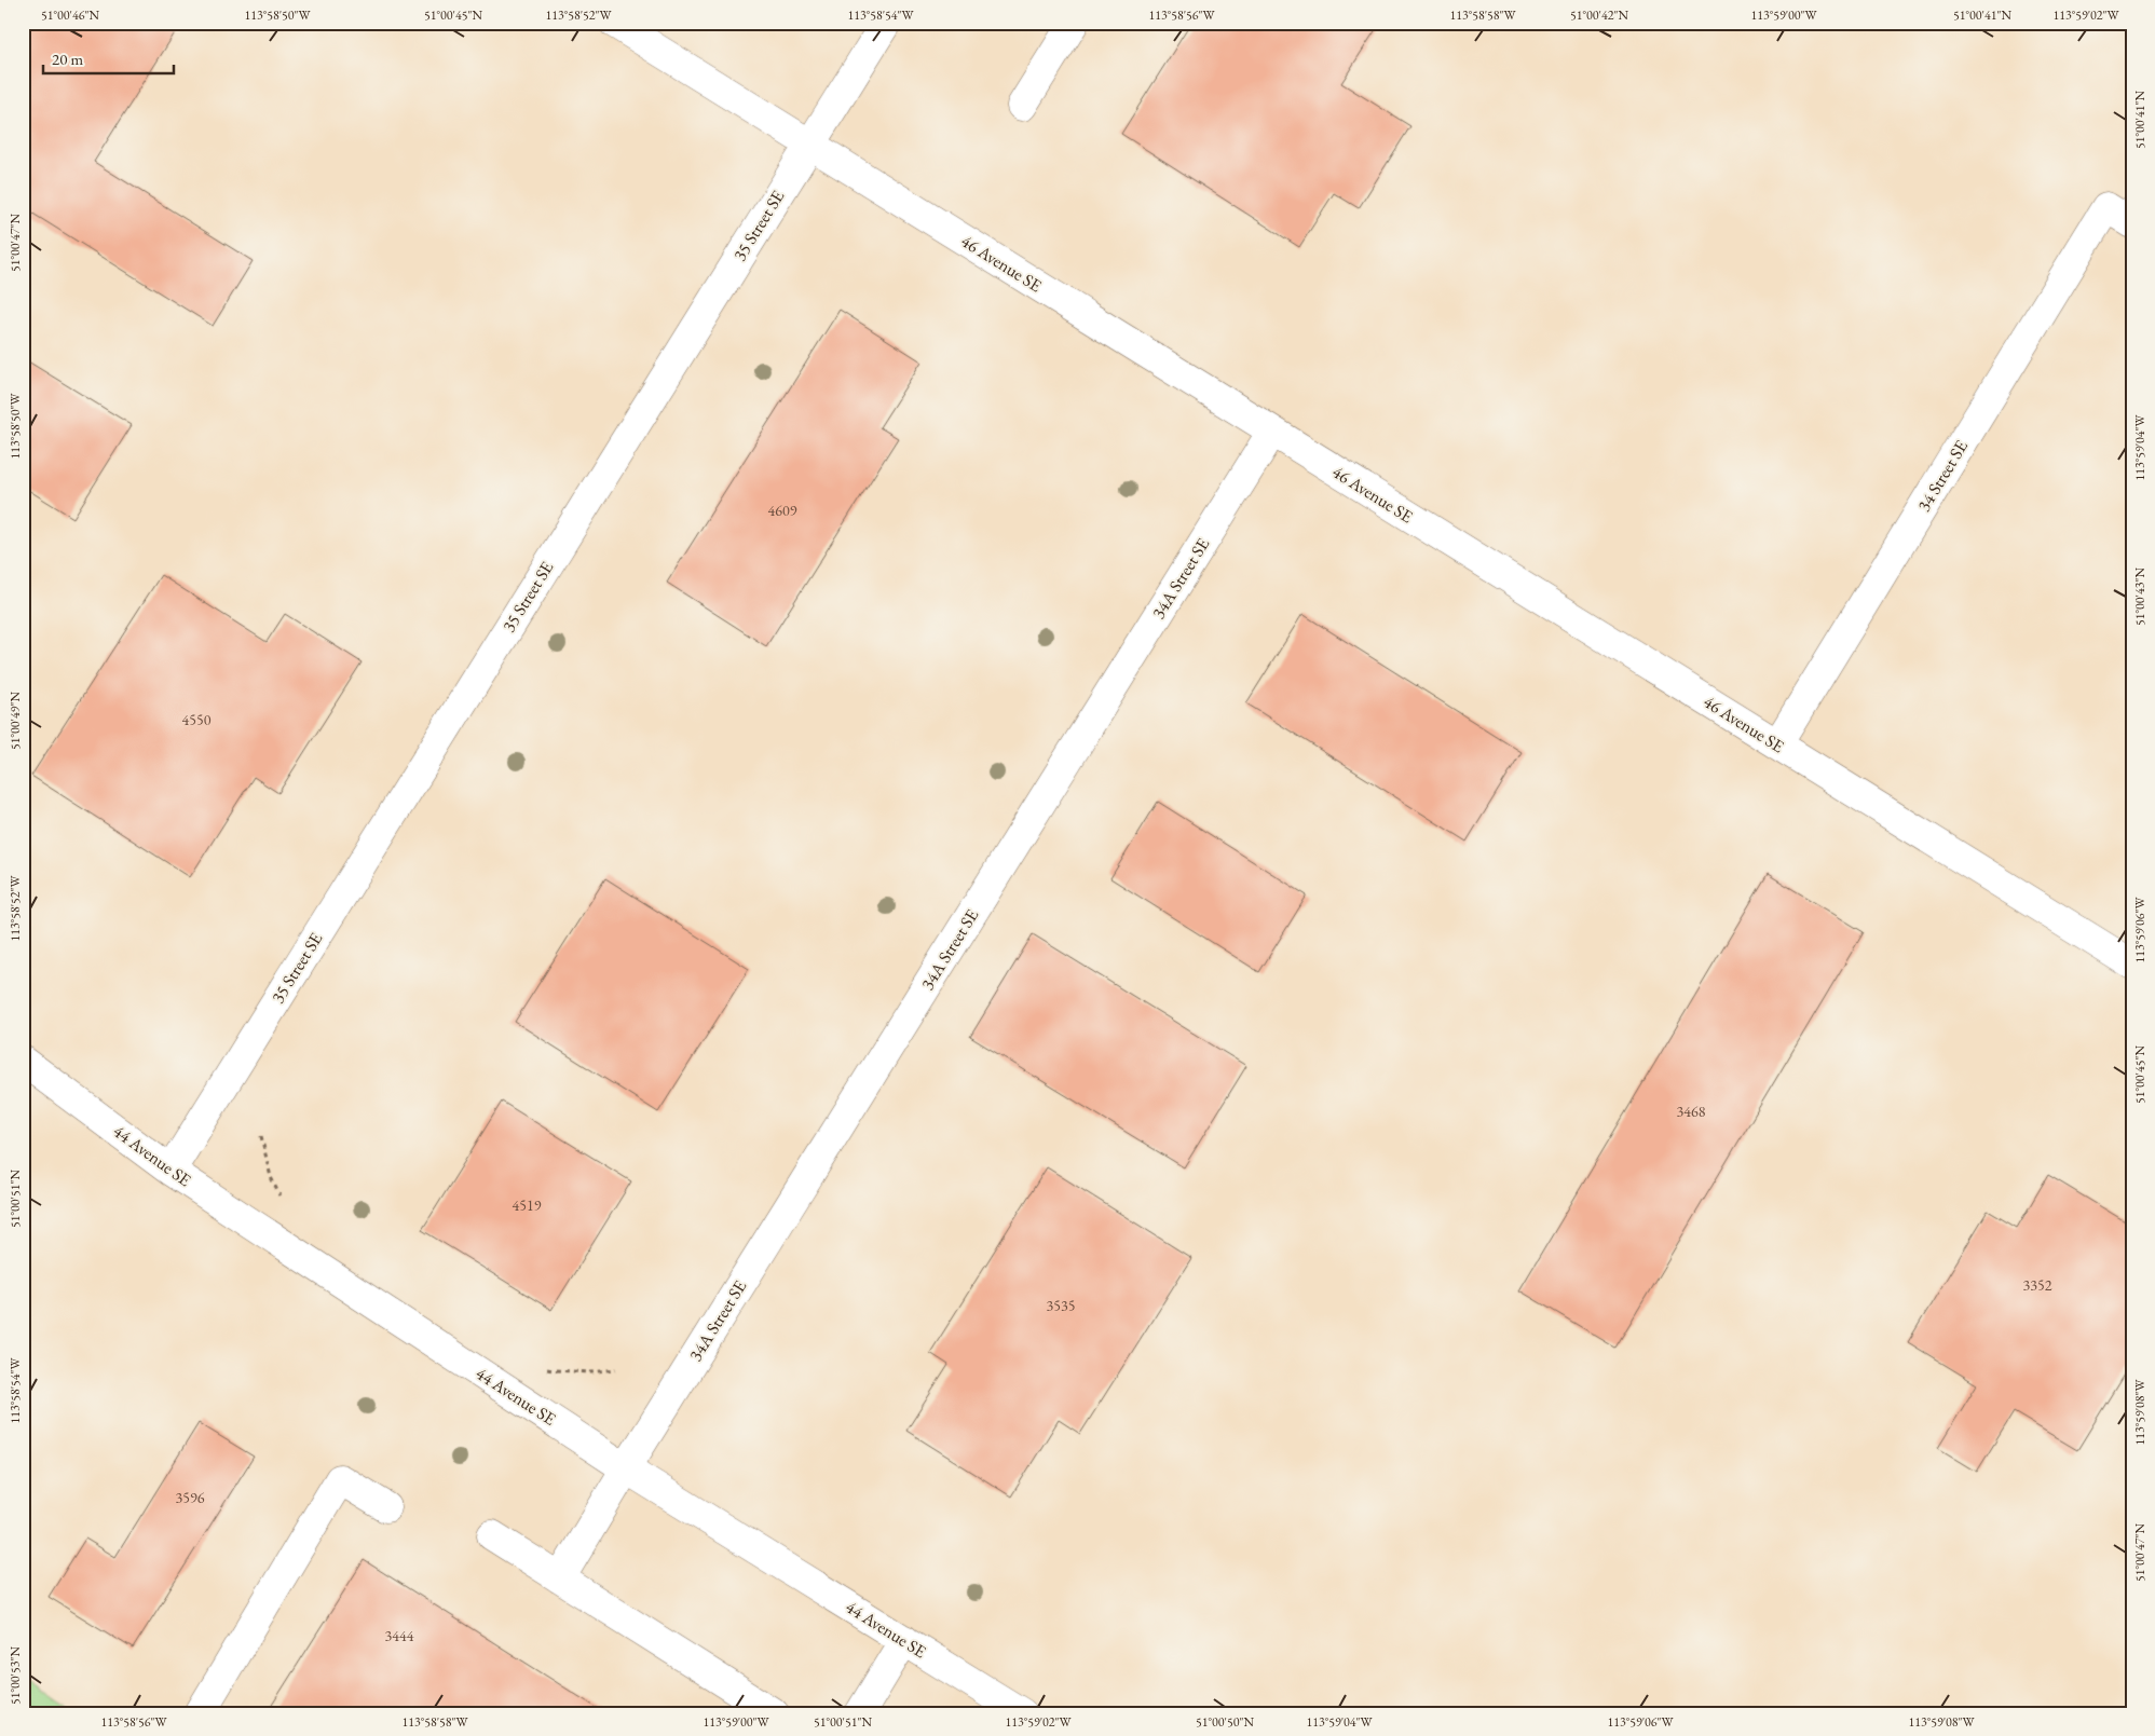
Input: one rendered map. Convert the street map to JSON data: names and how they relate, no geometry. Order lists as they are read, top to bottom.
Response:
{
  "streets": {
    "street": [
      "35 Street SE",
      "46 Avenue SE",
      "34 Street SE",
      "34A Street SE",
      "44 Avenue SE"
    ]
  },
  "crossings": [
    ["35 Street SE", "46 Avenue SE"],
    ["35 Street SE", "44 Avenue SE"],
    ["46 Avenue SE", "34 Street SE"],
    ["46 Avenue SE", "34A Street SE"],
    ["34A Street SE", "44 Avenue SE"]
  ],
  "house_numbers": [
    "4609",
    "4550",
    "3468",
    "4519",
    "3352",
    "3535",
    "3596",
    "3444"
  ],
  "scale_bar": "20 m",
  "coordinates": [
    "51°00'46\"N",
    "113°58'50\"W",
    "51°00'45\"N",
    "113°58'52\"W",
    "113°58'54\"W",
    "113°58'56\"W",
    "113°58'58\"W",
    "51°00'42\"N",
    "113°59'00\"W",
    "51°00'41\"N",
    "113°59'02\"W",
    "51°00'47\"N",
    "113°59'04\"W",
    "51°00'43\"N",
    "51°00'49\"N",
    "113°59'06\"W",
    "51°00'51\"N",
    "113°59'08\"W",
    "51°00'53\"N",
    "51°00'50\"N"
  ]
}
